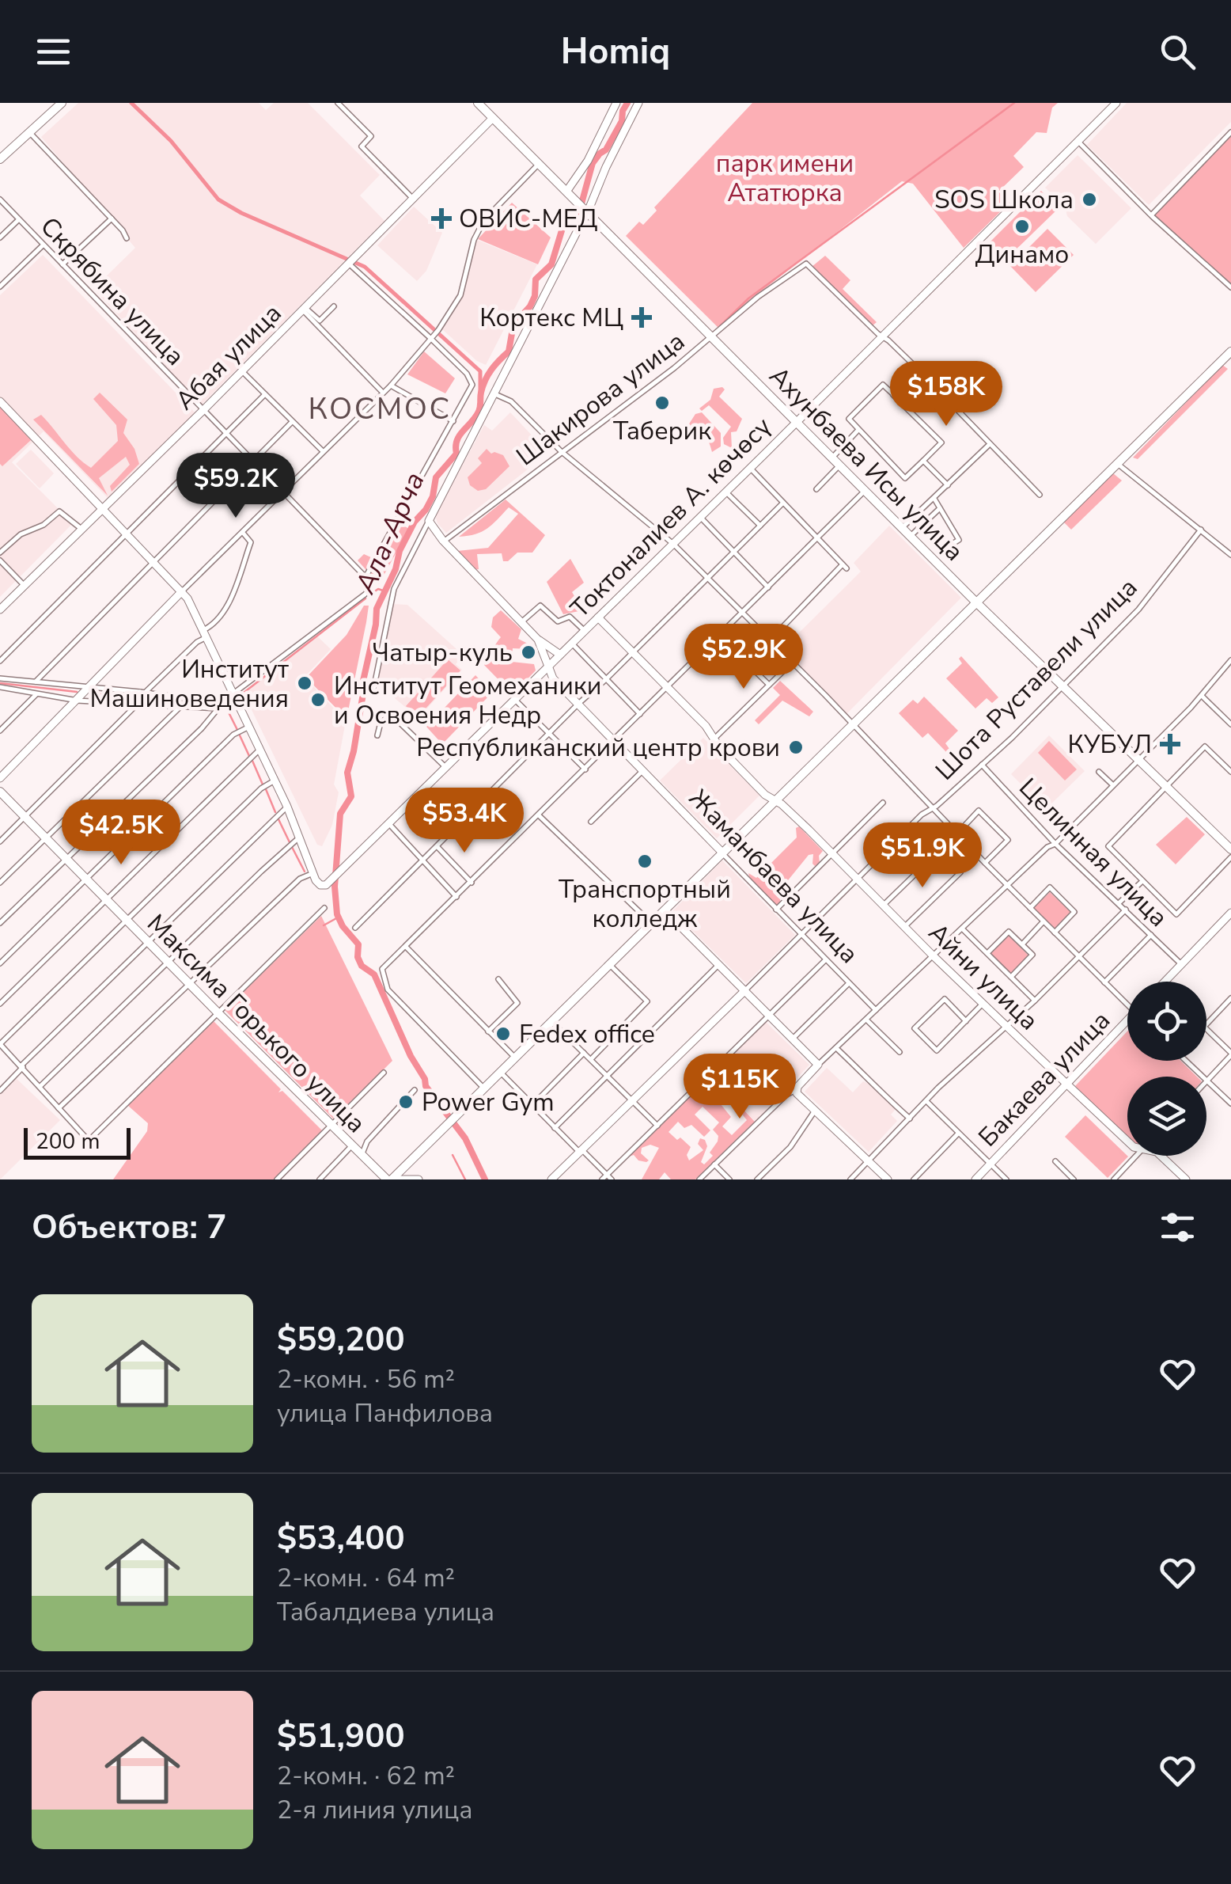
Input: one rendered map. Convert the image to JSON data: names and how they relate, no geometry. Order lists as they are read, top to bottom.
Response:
{
  "streets": {
    "main road": ["Ахунбаева Исы улица", "Максима Горького улица"],
    "street": [
      "Скрябина улица",
      "Абая улица",
      "Шакирова улица",
      "Токтоналиев А. көчөсү",
      "Шота Руставели улица",
      "Целинная улица",
      "Жаманбаева улица",
      "Айни улица",
      "Бакаева улица"
    ]
  },
  "crossings": [
    ["Скрябина улица", "Абая улица"],
    ["Абая улица", "Ахунбаева Исы улица"],
    ["Шакирова улица", "Ахунбаева Исы улица"],
    ["Шакирова улица", "Токтоналиев А. көчөсү"],
    ["Шакирова улица", "Жаманбаева улица"],
    ["Ахунбаева Исы улица", "Токтоналиев А. көчөсү"],
    ["Ахунбаева Исы улица", "Шота Руставели улица"],
    ["Токтоналиев А. көчөсү", "Жаманбаева улица"],
    ["Токтоналиев А. көчөсү", "Айни улица"],
    ["Шота Руставели улица", "Целинная улица"],
    ["Шота Руставели улица", "Жаманбаева улица"],
    ["Шота Руставели улица", "Айни улица"],
    ["Айни улица", "Бакаева улица"]
  ],
  "districts": ["КОСМОС"],
  "water": ["Ала-Арча"],
  "parks": ["парк имени Ататюрка"],
  "places": {
    "other": [
      "SOS Школа",
      "Динамо",
      "Таберик",
      "Чатыр-куль",
      "Институт Машиноведения",
      "Институт Геомеханики и Освоения Недр",
      "Республиканский центр крови",
      "Транспортный колледж",
      "Fedex office",
      "Power Gym"
    ],
    "health": ["ОВИС-МЕД", "Кортекс МЦ", "КУБУЛ"]
  },
  "scale_bar": "200 m",
  "page": {
    "header": "Homiq",
    "price": [
      "$158K",
      "$59.2K",
      "$52.9K",
      "$53.4K",
      "$42.5K",
      "$51.9K",
      "$115K"
    ],
    "scale": "200 m",
    "heading": "Объектов: 7",
    "list": [
      {
        "name": "$59,200",
        "note": "2-комн. · 56 m² · улица Панфилова"
      },
      {
        "name": "$53,400",
        "note": "2-комн. · 64 m² · Табалдиева улица"
      },
      {
        "name": "$51,900",
        "note": "2-комн. · 62 m² · 2-я линия улица"
      }
    ]
  }
}
